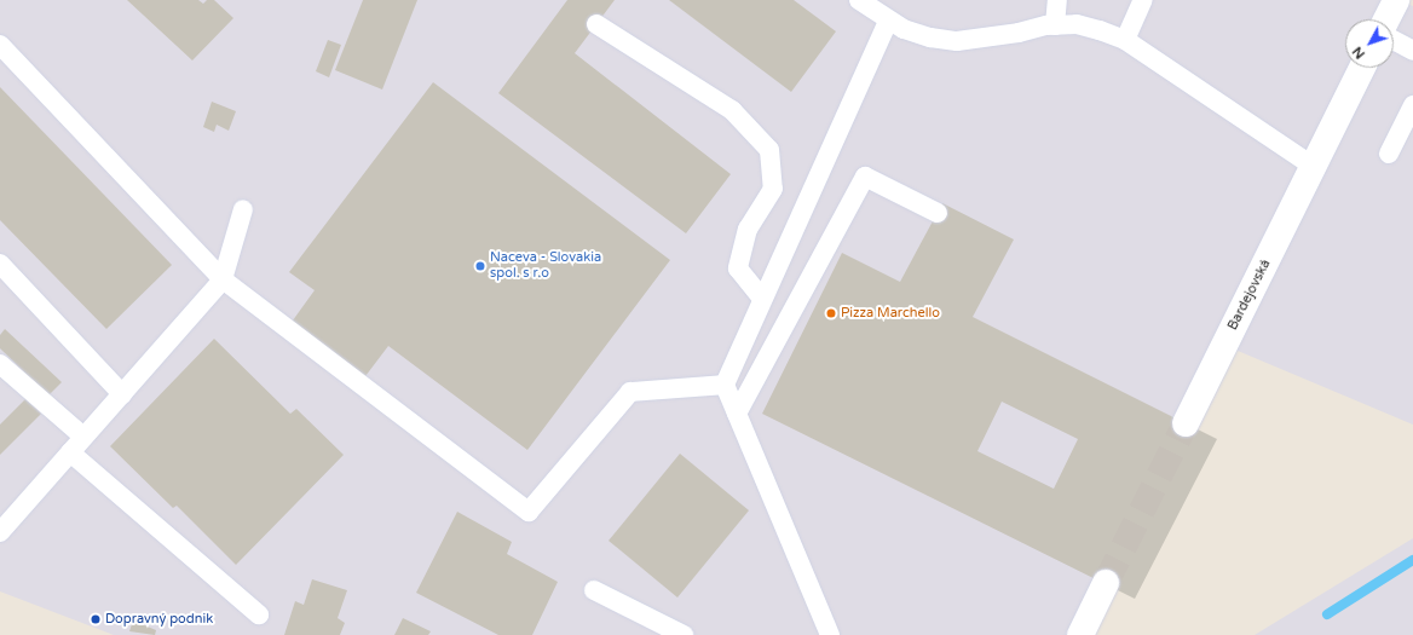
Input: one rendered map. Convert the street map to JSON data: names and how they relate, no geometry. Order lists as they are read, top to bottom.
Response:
{
  "streets": {
    "street": ["Bardejovská"]
  },
  "places": ["Naceva - Slovakia spol. s r.o", "Pizza Marchello", "Dopravný podnik"],
  "north": "bottom left"
}
